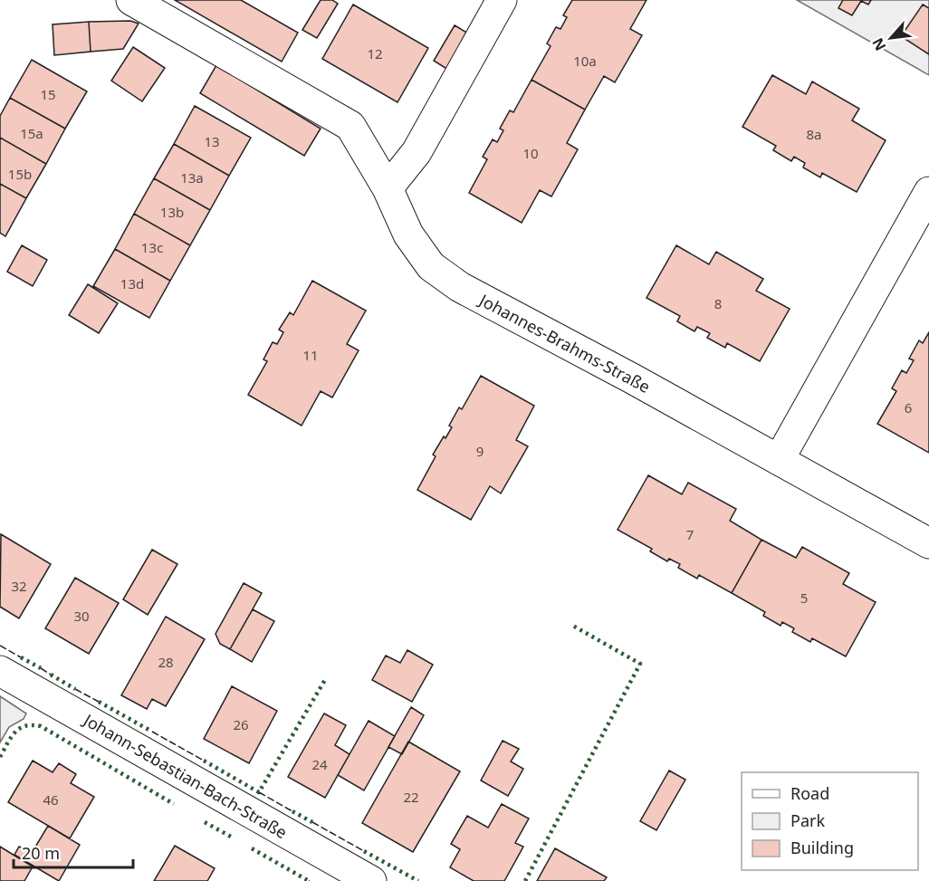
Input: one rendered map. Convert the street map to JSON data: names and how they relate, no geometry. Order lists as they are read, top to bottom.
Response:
{
  "streets": {
    "street": ["Johannes-Brahms-Straße", "Johann-Sebastian-Bach-Straße"]
  },
  "house_numbers": [
    "12",
    "10a",
    "15",
    "15a",
    "8a",
    "13",
    "10",
    "15b",
    "13a",
    "13b",
    "13c",
    "13d",
    "8",
    "11",
    "6",
    "9",
    "7",
    "32",
    "5",
    "30",
    "28",
    "26",
    "24",
    "22",
    "46"
  ],
  "legend": ["Road", "Park", "Building"],
  "scale_bar": "20 m",
  "north": "bottom left"
}
